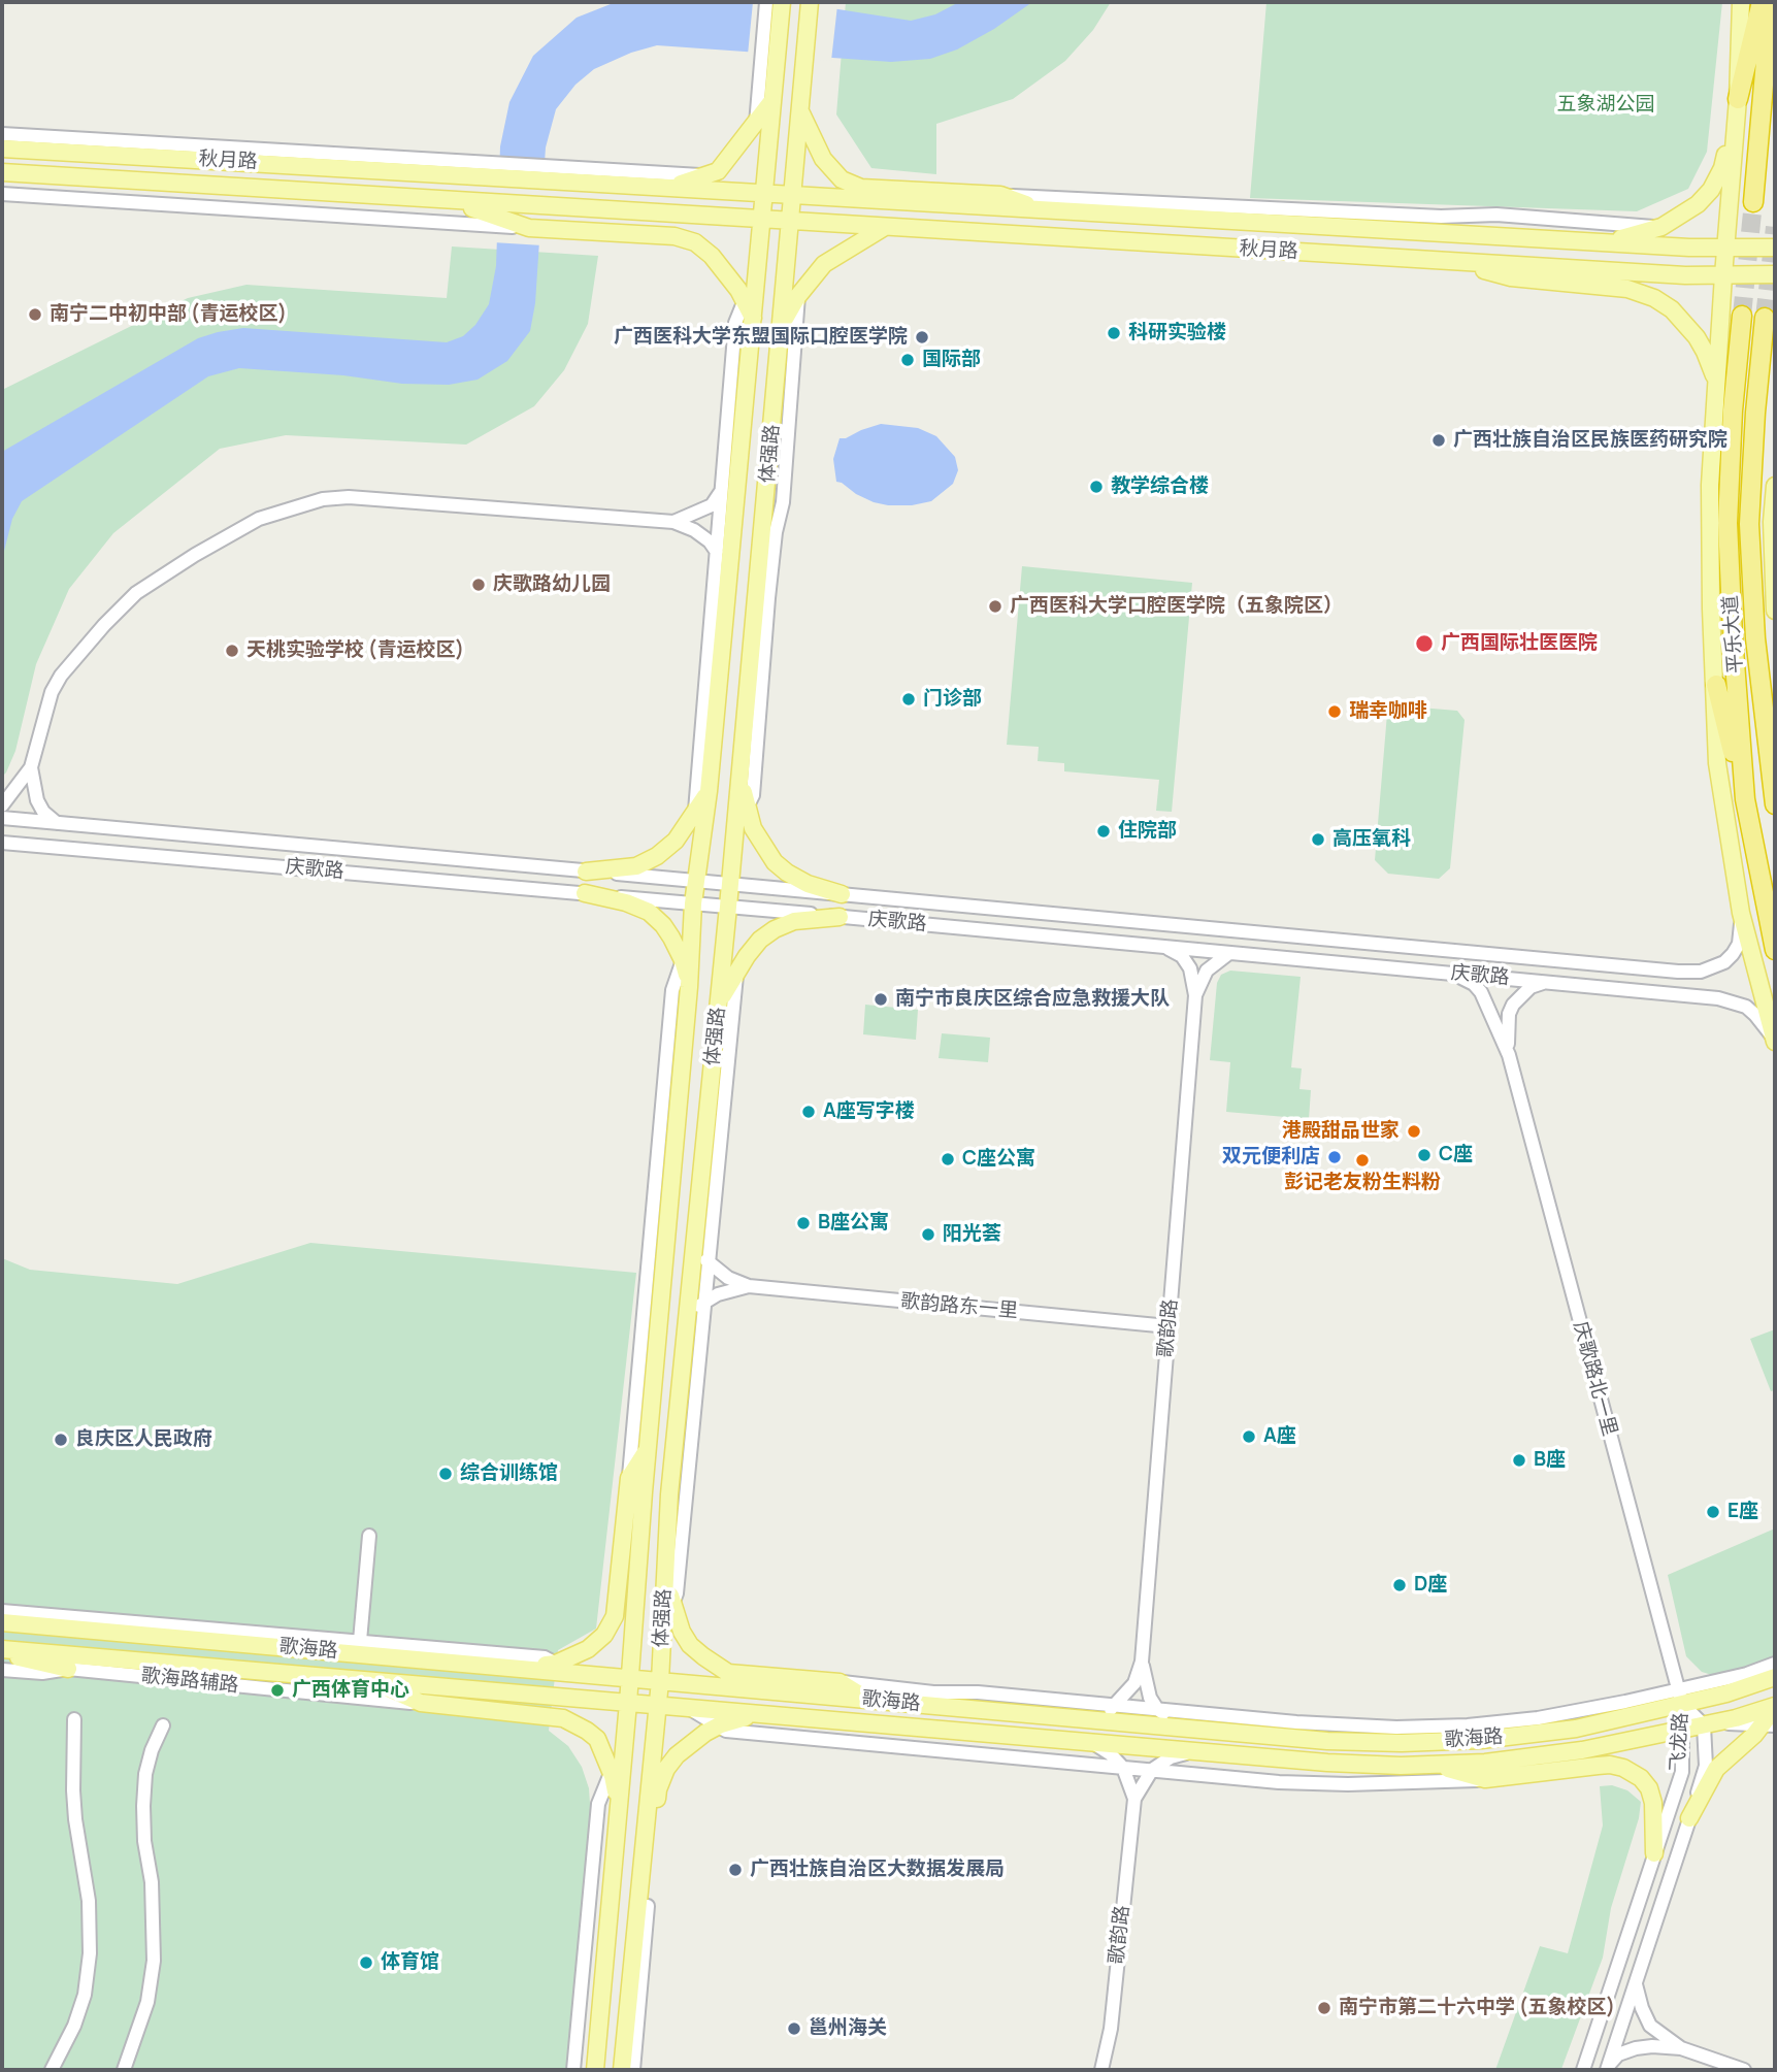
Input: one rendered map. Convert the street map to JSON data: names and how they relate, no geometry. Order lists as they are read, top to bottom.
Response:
{
  "streets": {
    "highway": ["平乐大道"],
    "main road": ["秋月路", "体强路", "歌海路"],
    "street": [
      "庆歌路",
      "歌韵路东一里",
      "歌韵路",
      "庆歌路北一里",
      "歌海路辅路",
      "飞龙路"
    ]
  },
  "crossings": [
    ["秋月路", "体强路"],
    ["体强路", "庆歌路"],
    ["体强路", "歌韵路东一里"],
    ["体强路", "歌海路"],
    ["庆歌路", "歌韵路"],
    ["庆歌路", "庆歌路北一里"],
    ["歌韵路东一里", "歌韵路"],
    ["歌韵路", "歌海路"],
    ["庆歌路北一里", "歌海路"],
    ["庆歌路北一里", "飞龙路"],
    ["歌海路", "飞龙路"]
  ],
  "parks": ["五象湖公园"],
  "places": [
    "南宁二中初中部 (青运校区)",
    "科研实验楼",
    "广西医科大学东盟国际口腔医学院",
    "国际部",
    "广西壮族自治区民族医药研究院",
    "教学综合楼",
    "庆歌路幼儿园",
    "广西医科大学口腔医学院（五象院区）",
    "广西国际壮医医院",
    "天桃实验学校 (青运校区)",
    "门诊部",
    "瑞幸咖啡",
    "住院部",
    "高压氧科",
    "南宁市良庆区综合应急救援大队",
    "A座写字楼",
    "港殿甜品世家",
    "C座",
    "双元便利店",
    "C座公寓",
    "彭记老友粉生料粉",
    "B座公寓",
    "阳光荟",
    "A座",
    "良庆区人民政府",
    "B座",
    "综合训练馆",
    "E座",
    "D座",
    "广西体育中心",
    "广西壮族自治区大数据发展局",
    "体育馆",
    "南宁市第二十六中学 (五象校区)",
    "邕州海关"
  ]
}
